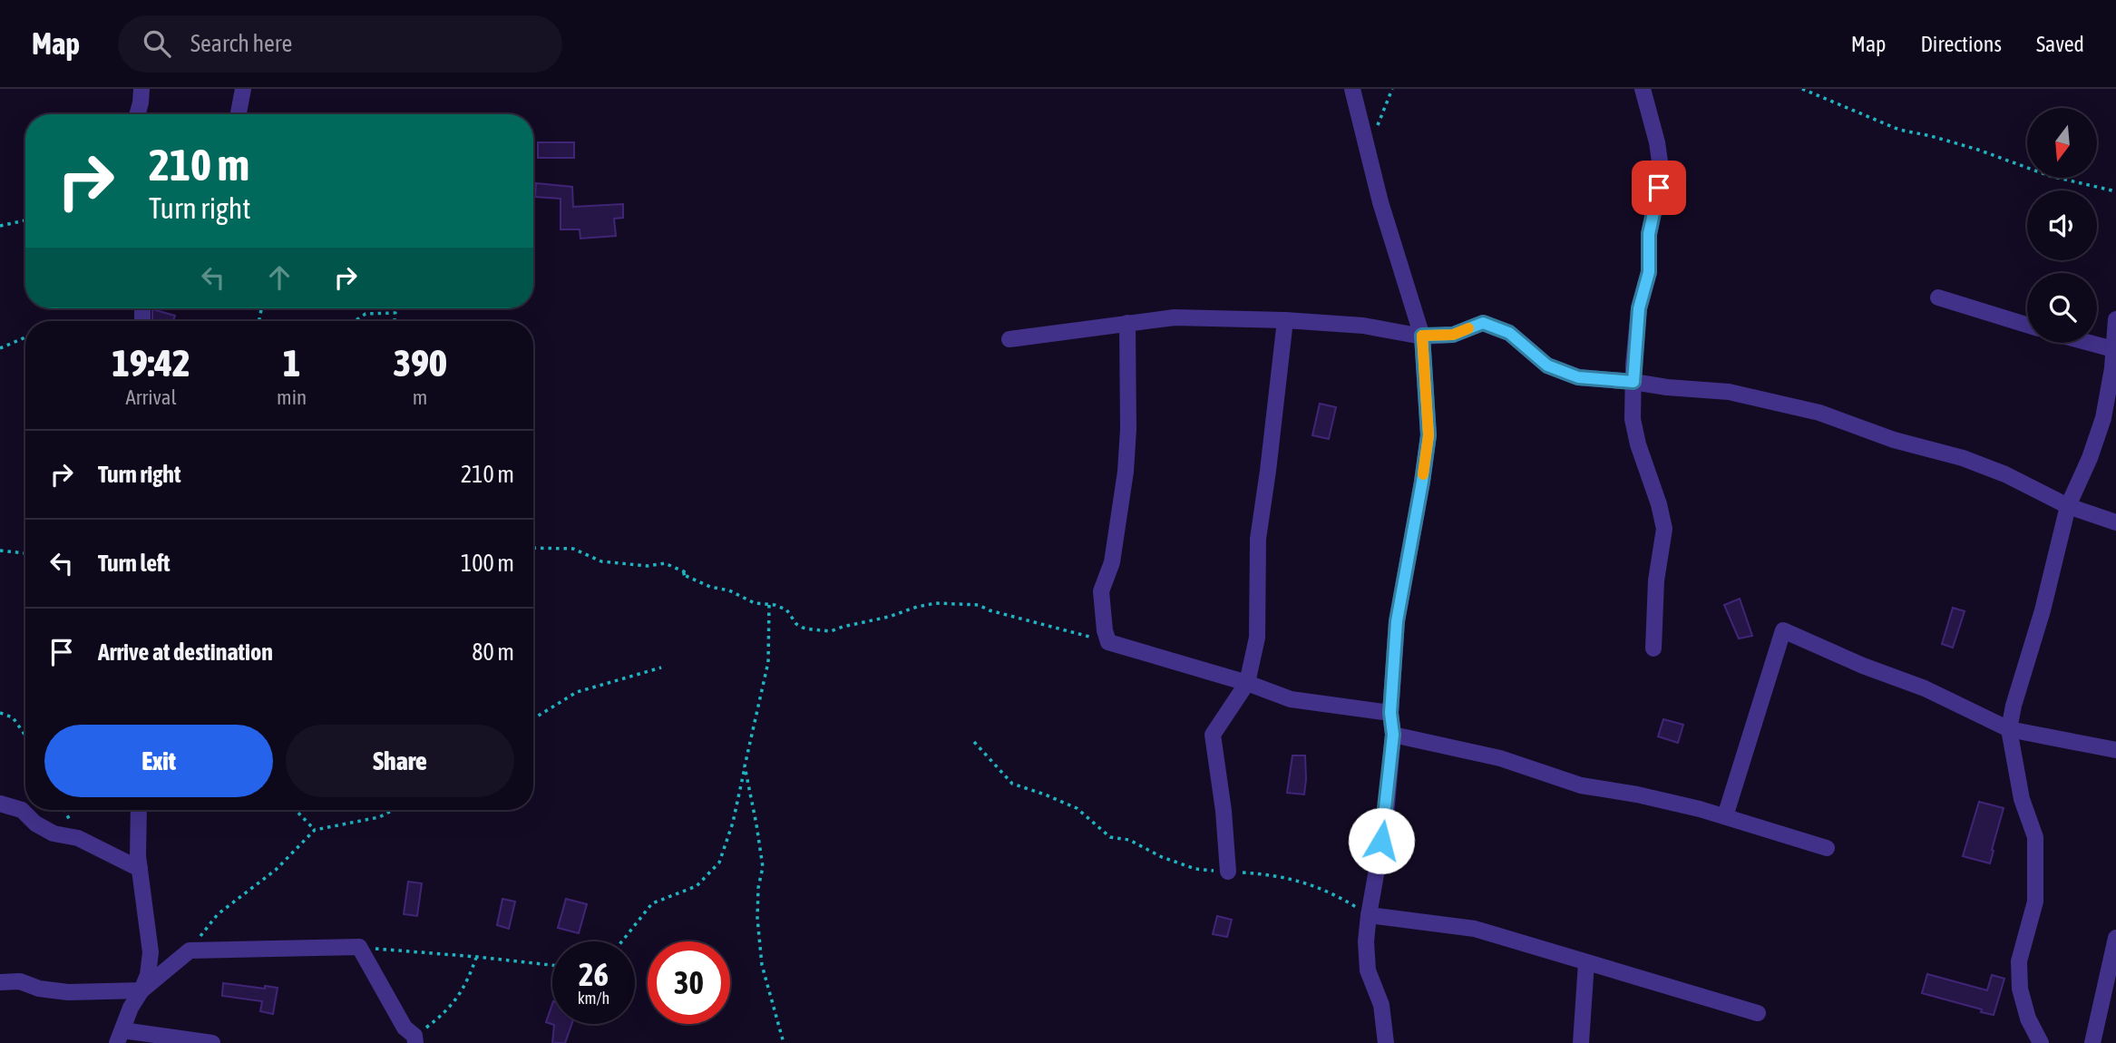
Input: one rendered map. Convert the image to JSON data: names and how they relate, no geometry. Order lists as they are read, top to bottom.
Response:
{
  "north": "bottom",
  "page": {
    "header": "Map",
    "search": "Search here",
    "nav": ["Map", "Directions", "Saved"],
    "turn": ["210 m", "Turn right"],
    "eta": [
      "19:42",
      "Arrival",
      "1",
      "min",
      "390",
      "m"
    ],
    "list": [
      {
        "name": "Turn right",
        "value": "210 m"
      },
      {
        "name": "Turn left",
        "value": "100 m"
      },
      {
        "name": "Arrive at destination",
        "value": "80 m"
      }
    ],
    "buttons": ["Exit", "Share"],
    "speed": "26 km/h",
    "limit": "30"
  }
}
